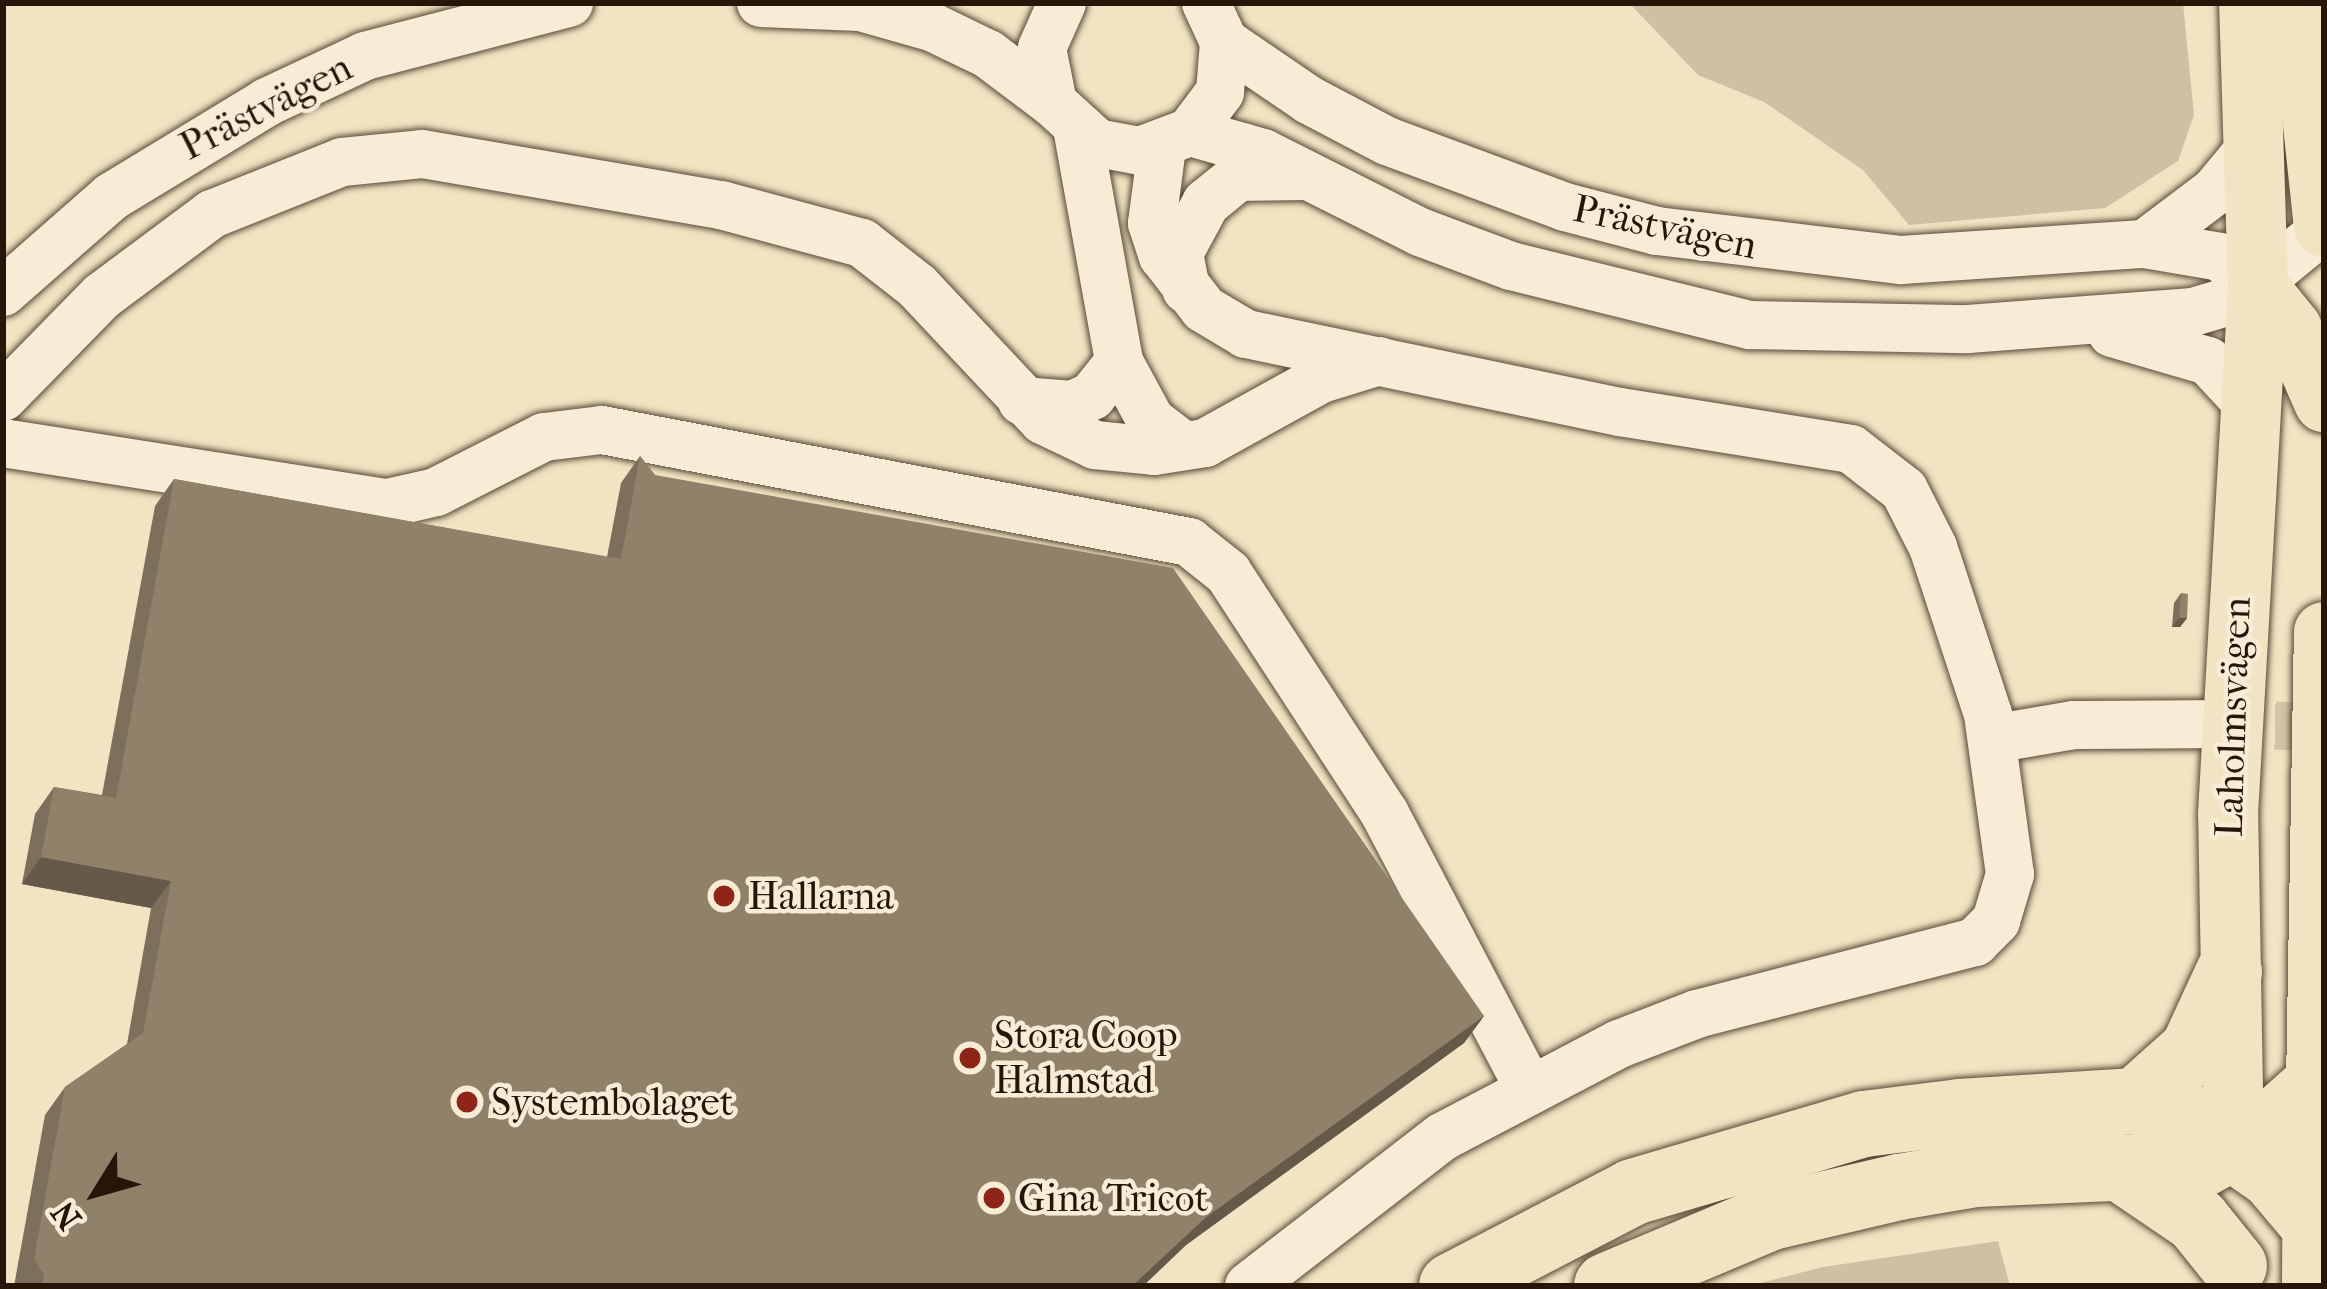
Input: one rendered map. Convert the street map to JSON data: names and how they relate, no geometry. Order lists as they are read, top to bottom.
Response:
{
  "streets": {
    "highway": ["Laholmsvägen"],
    "street": ["Prästvägen"]
  },
  "crossings": [
    ["Prästvägen", "Laholmsvägen"]
  ],
  "places": [
    "Hallarna",
    "Stora Coop Halmstad",
    "Systembolaget",
    "Gina Tricot"
  ],
  "north": "bottom left"
}
